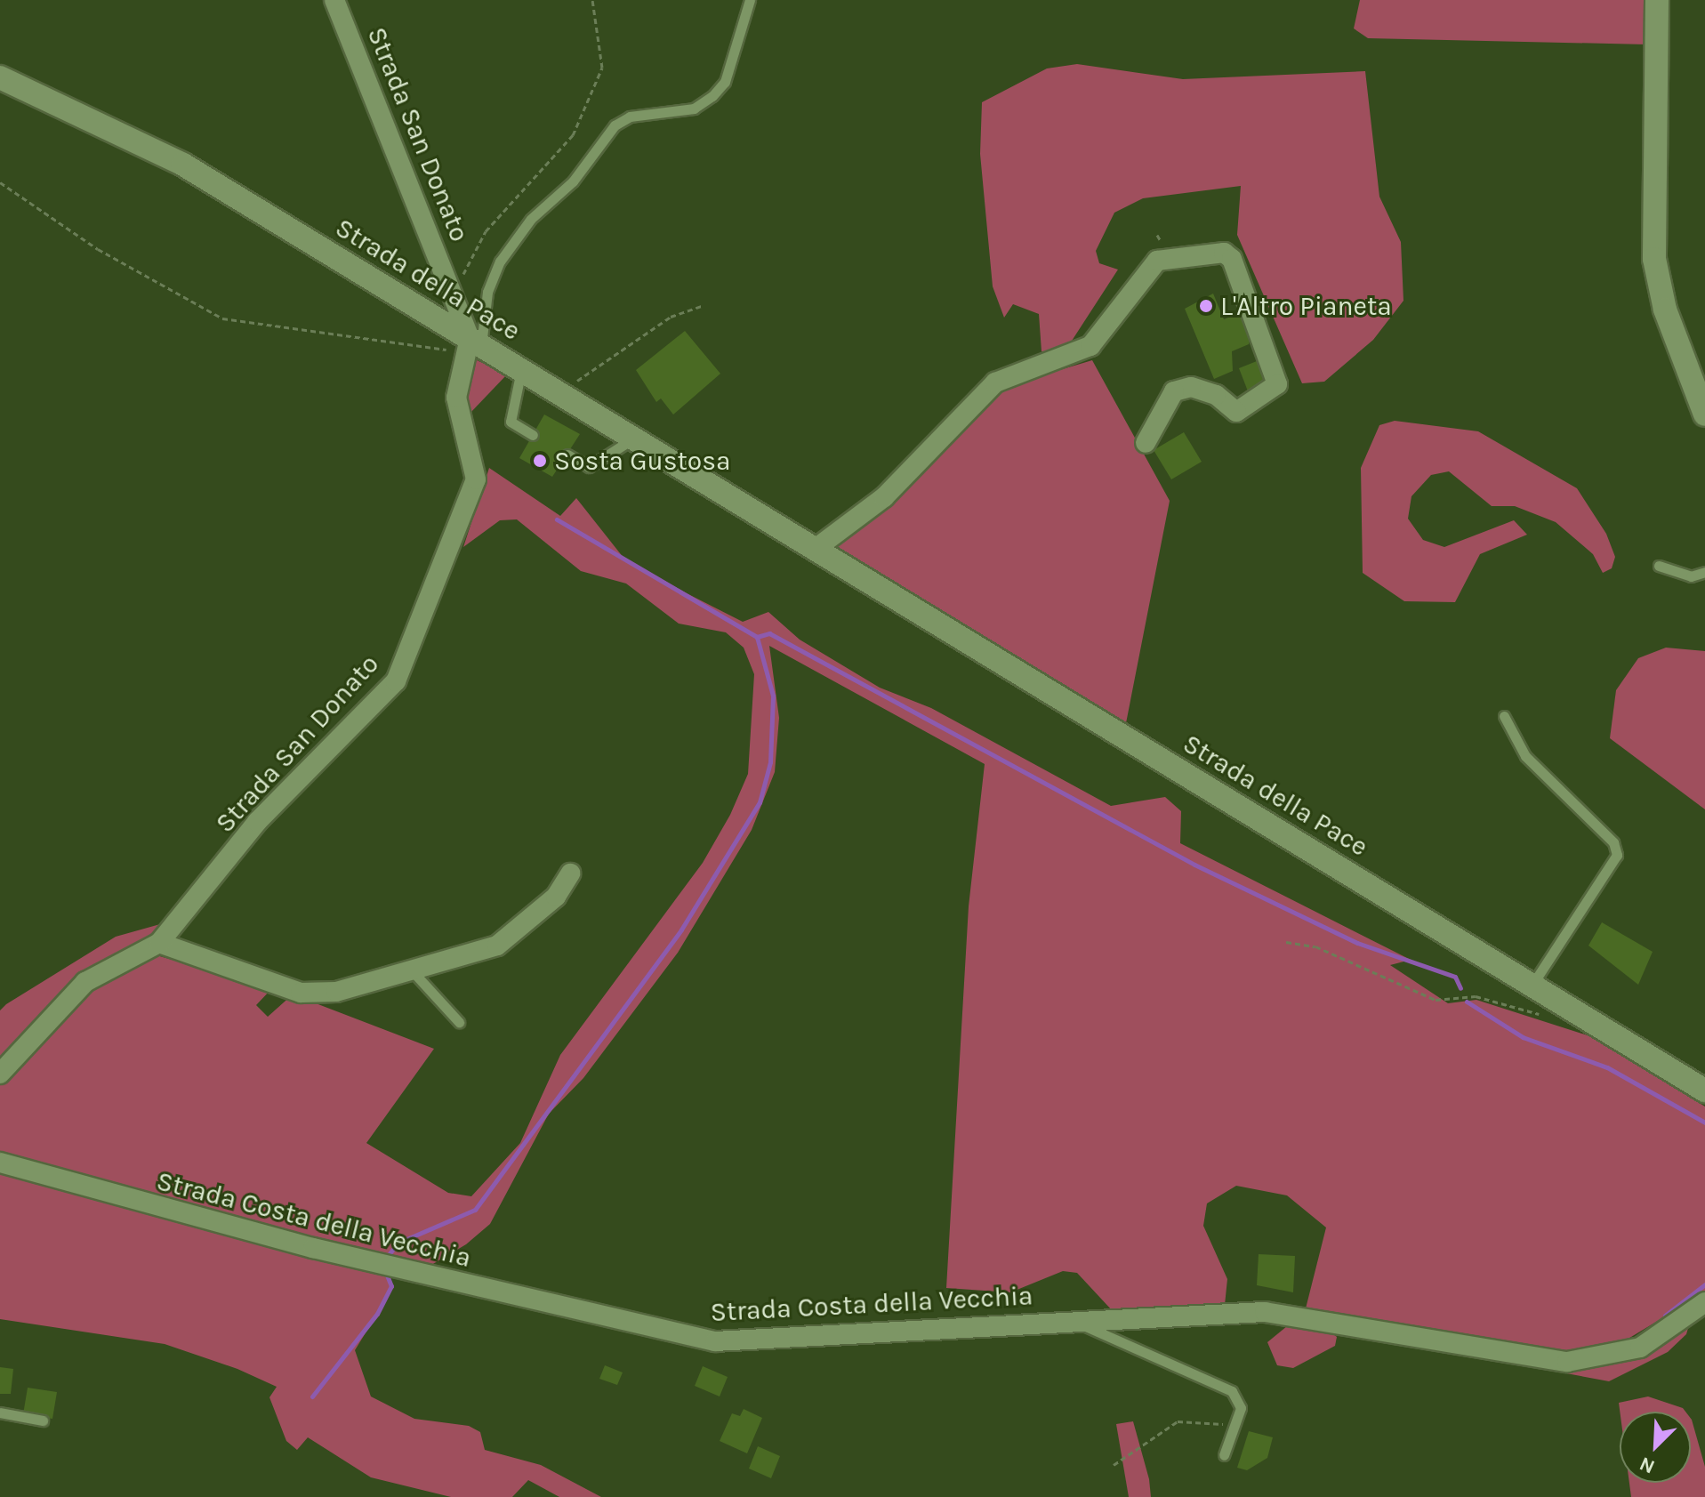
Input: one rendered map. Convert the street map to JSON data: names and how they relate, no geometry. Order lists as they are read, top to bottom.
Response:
{
  "streets": {
    "street": ["Strada San Donato", "Strada della Pace", "Strada Costa della Vecchia"]
  },
  "crossings": [
    ["Strada San Donato", "Strada della Pace"]
  ],
  "places": ["L'Altro Pianeta", "Sosta Gustosa"],
  "north": "bottom left"
}
